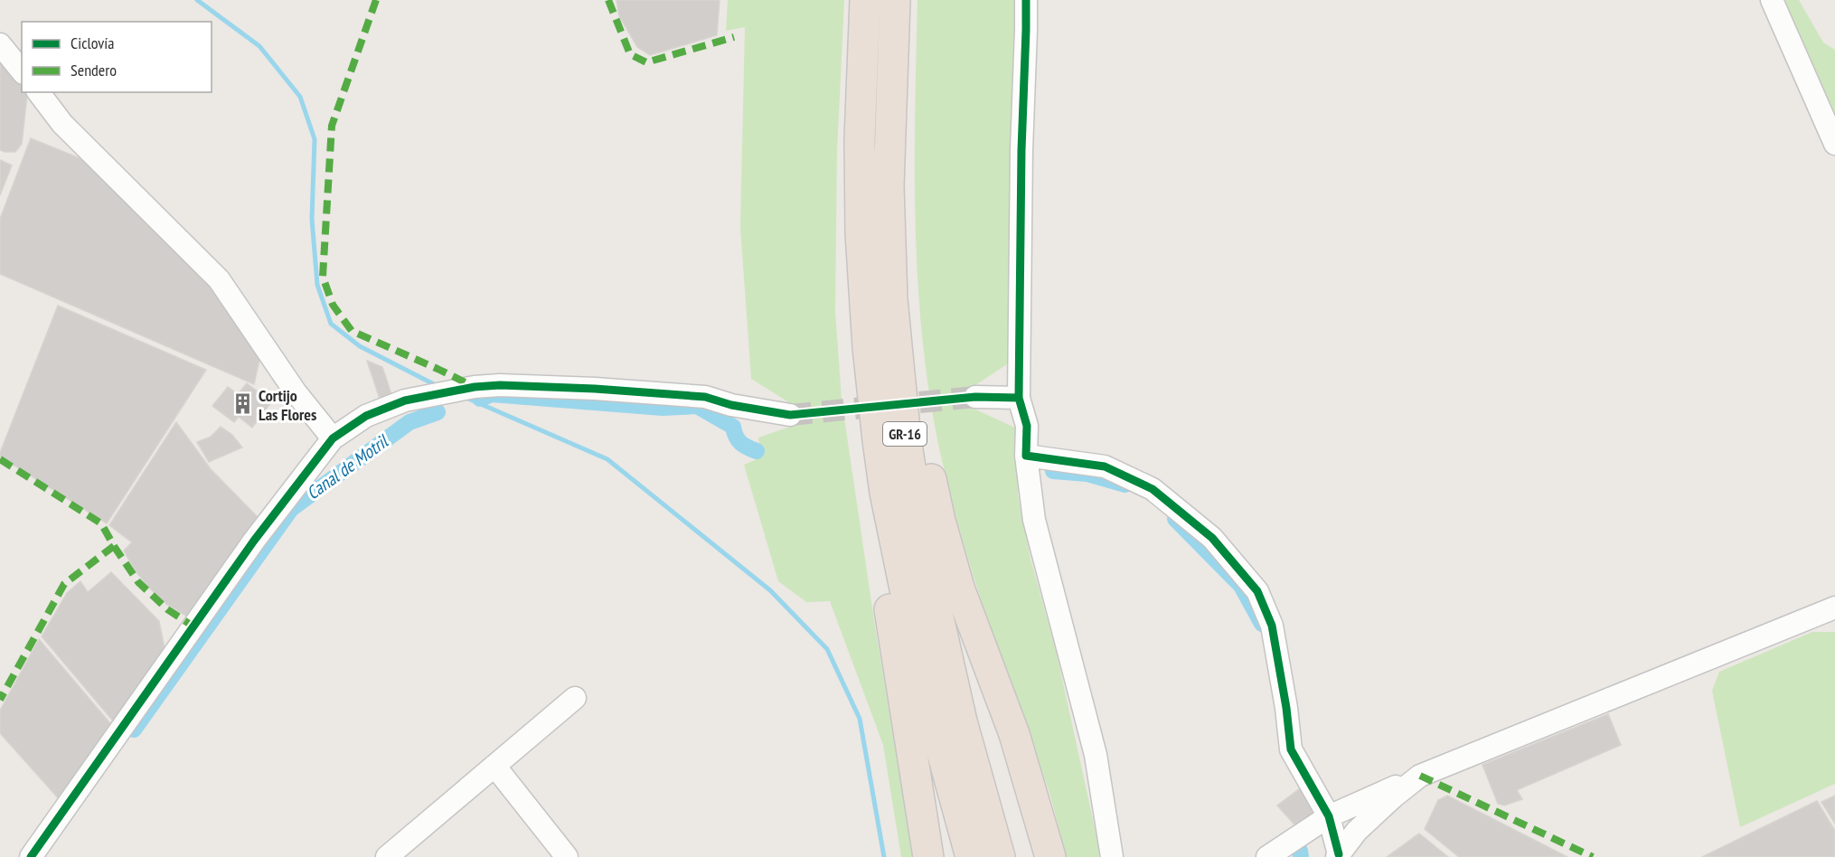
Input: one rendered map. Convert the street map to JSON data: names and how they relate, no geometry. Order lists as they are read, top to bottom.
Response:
{
  "streets": {
    "highway": ["GR-16"]
  },
  "water": ["Canal de Motril"],
  "places": {
    "building": ["Cortijo Las Flores"]
  },
  "legend": ["Ciclovía", "Sendero"]
}
